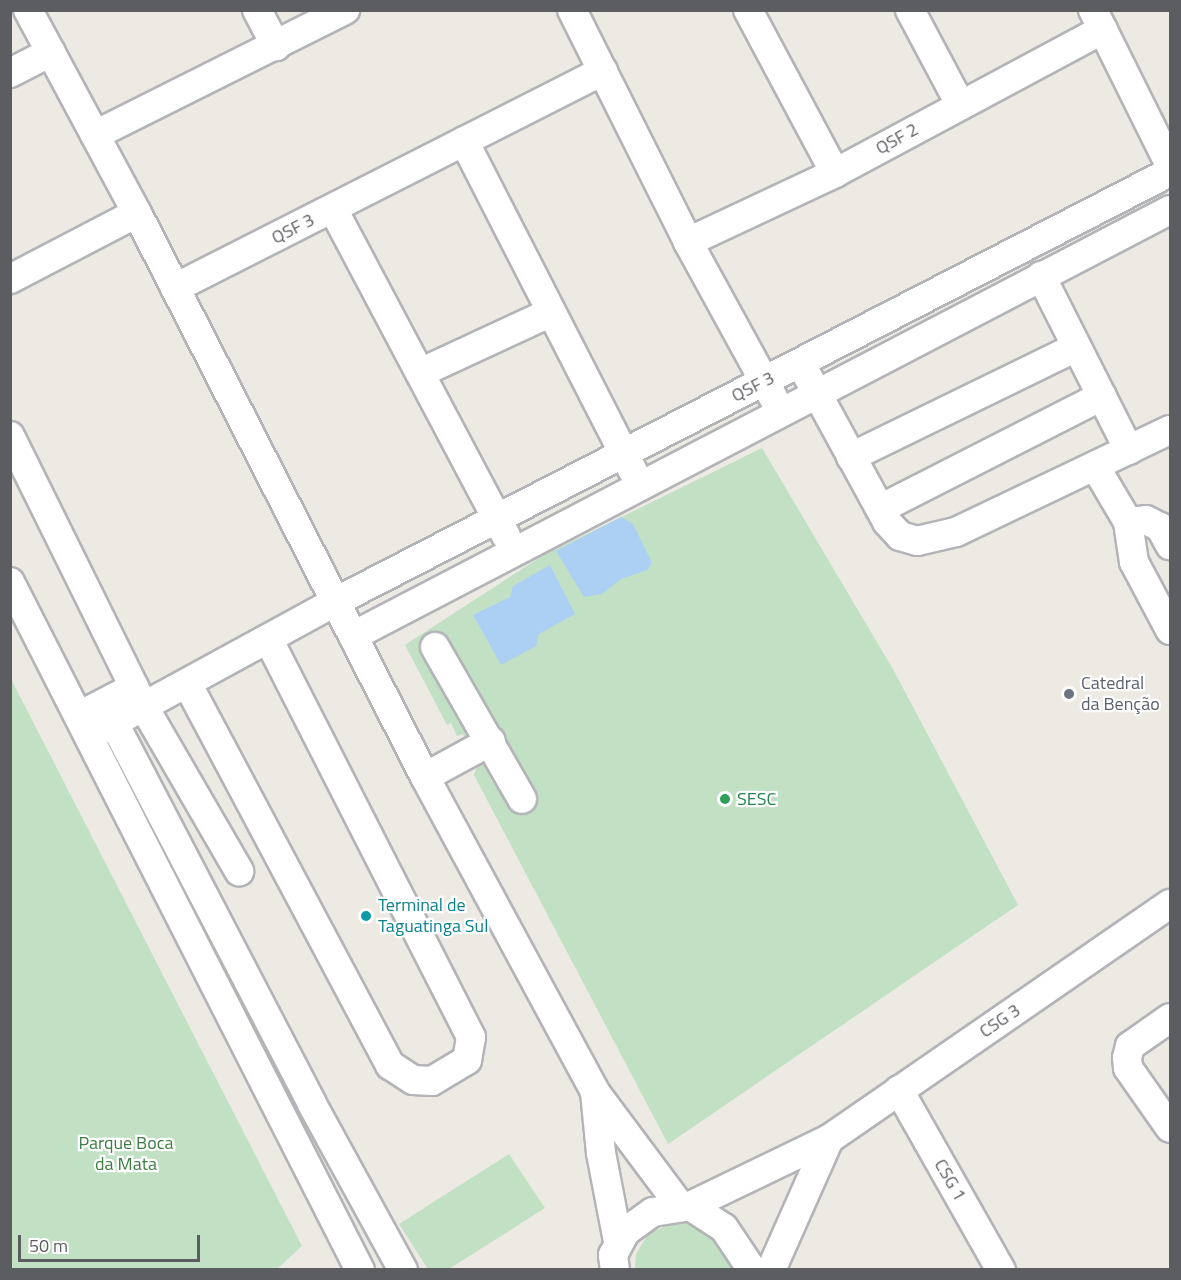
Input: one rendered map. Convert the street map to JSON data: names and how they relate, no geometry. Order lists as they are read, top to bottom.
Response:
{
  "streets": {
    "street": [
      "QSF 2",
      "QSF 3",
      "CSG 3",
      "CSG 1"
    ]
  },
  "crossings": [
    ["CSG 3", "CSG 1"]
  ],
  "parks": ["Parque Boca da Mata"],
  "places": ["Catedral da Benção", "SESC", "Terminal de Taguatinga Sul"],
  "scale_bar": "50 m"
}
